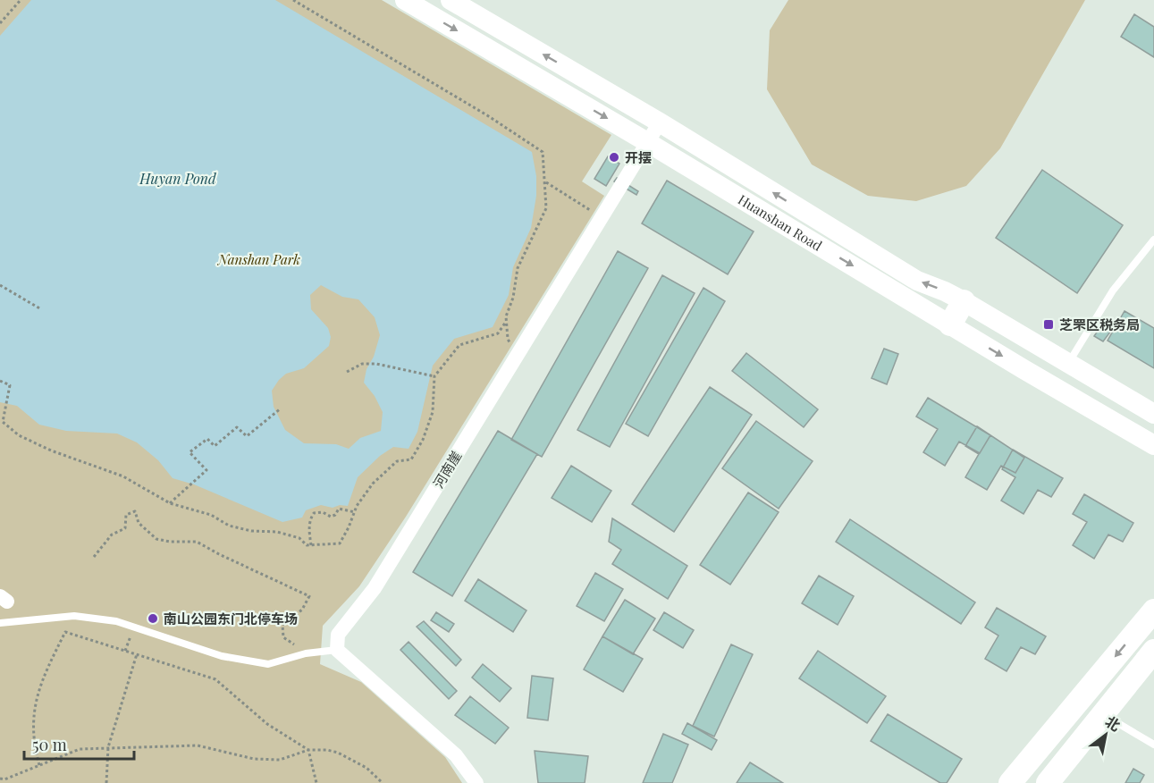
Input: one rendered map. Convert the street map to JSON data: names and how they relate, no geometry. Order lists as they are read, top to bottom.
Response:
{
  "streets": {
    "main road": ["Huanshan Road"],
    "street": ["河南崖"]
  },
  "crossings": [
    ["Huanshan Road", "河南崖"]
  ],
  "water": ["Huyan Pond"],
  "parks": ["Nanshan Park"],
  "places": {
    "other": ["开摆", "南山公园东门北停车场"],
    "transit": ["芝罘区税务局"]
  },
  "scale_bar": "50 m",
  "north": "top right"
}
